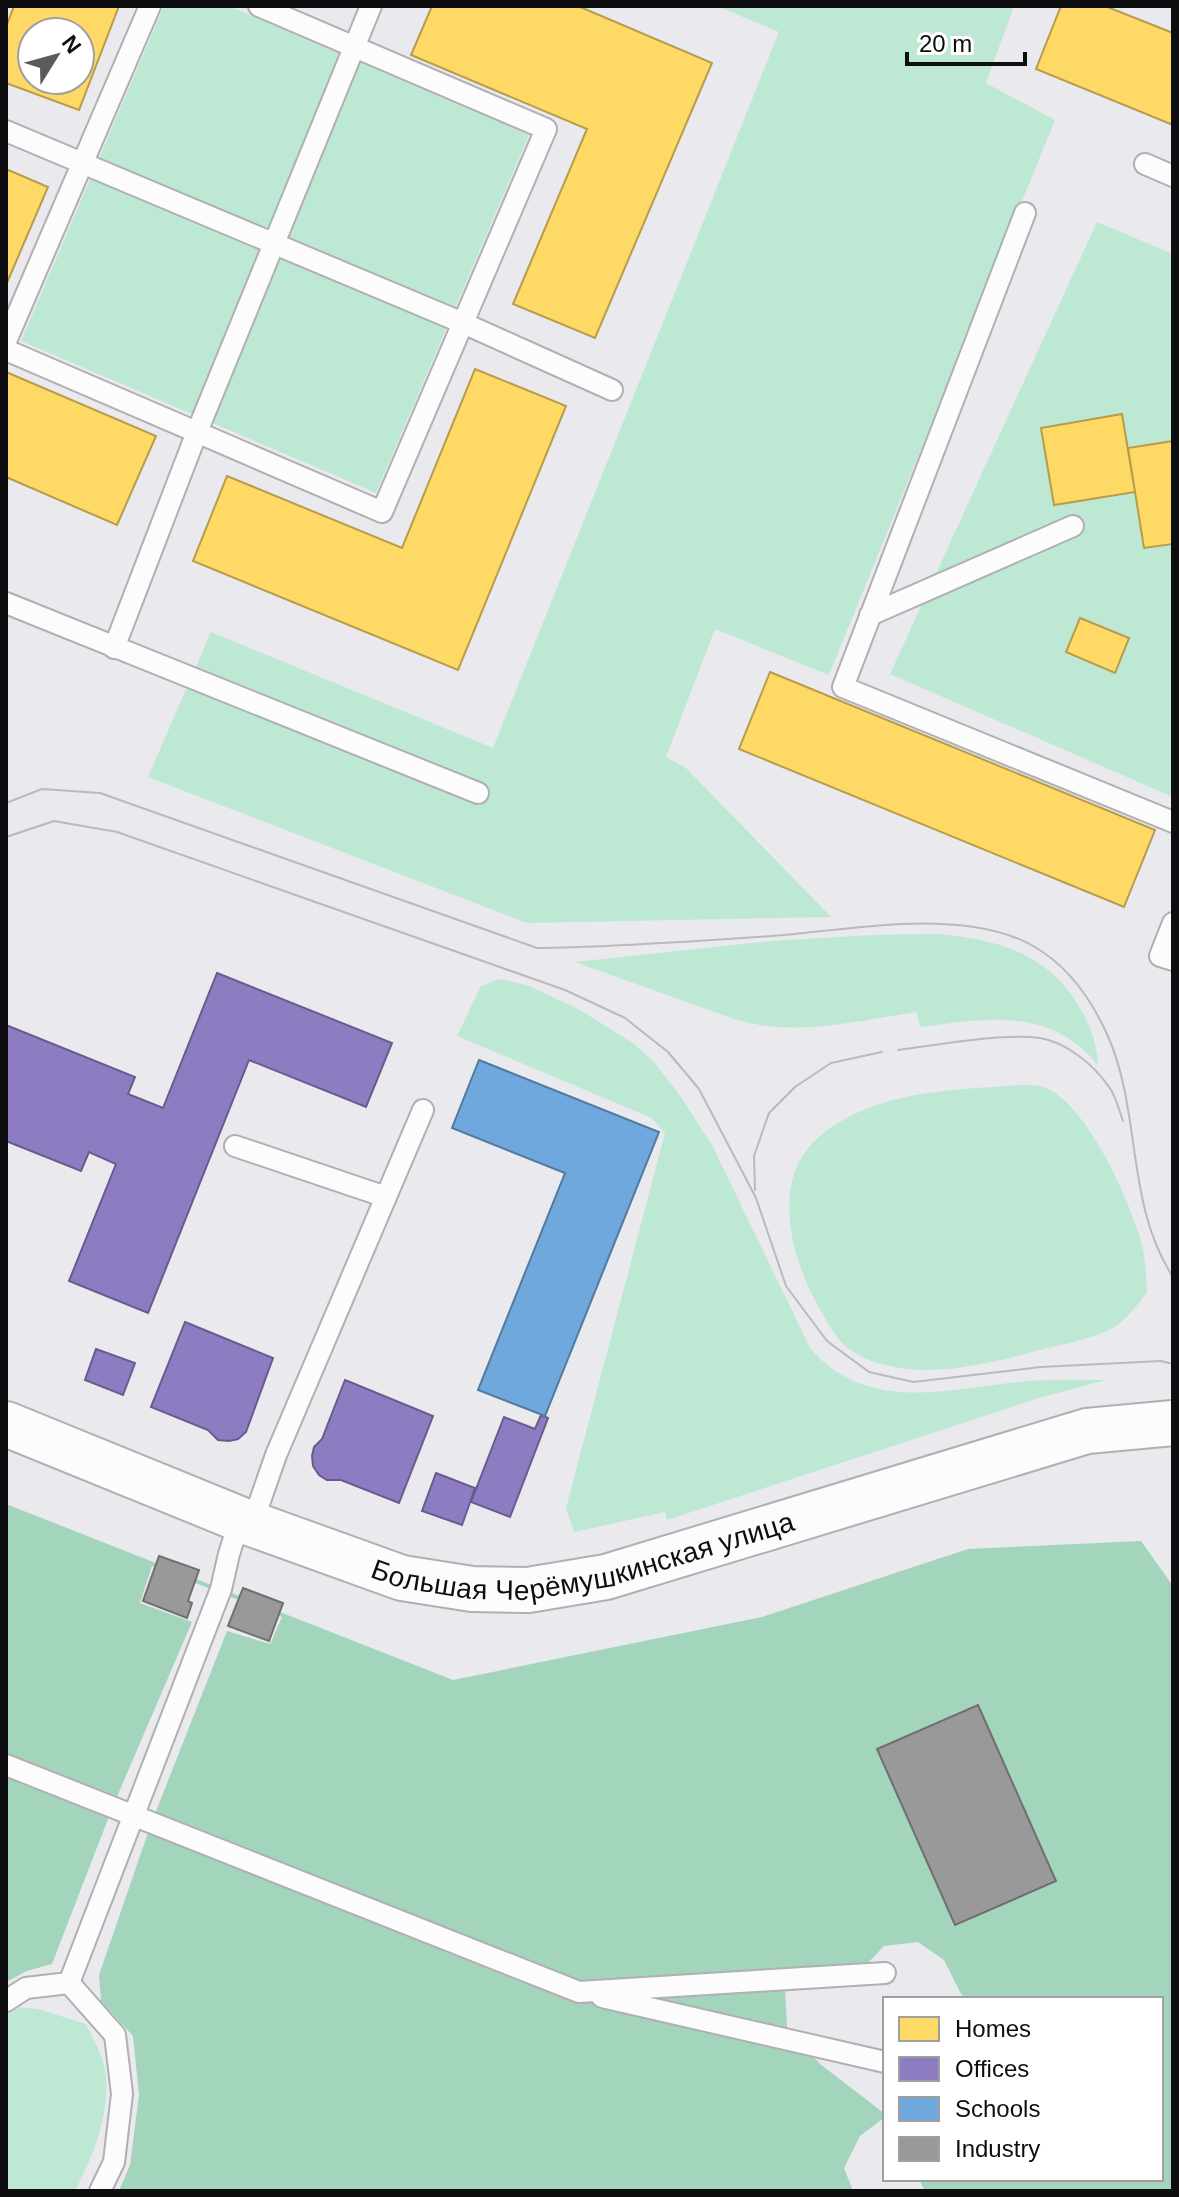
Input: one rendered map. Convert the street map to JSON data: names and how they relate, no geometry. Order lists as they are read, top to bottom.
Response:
{
  "streets": {
    "street": ["Большая Черёмушкинская улица"]
  },
  "legend": [
    "Homes",
    "Offices",
    "Schools",
    "Industry"
  ],
  "scale_bar": "20 m",
  "north": "top right"
}
